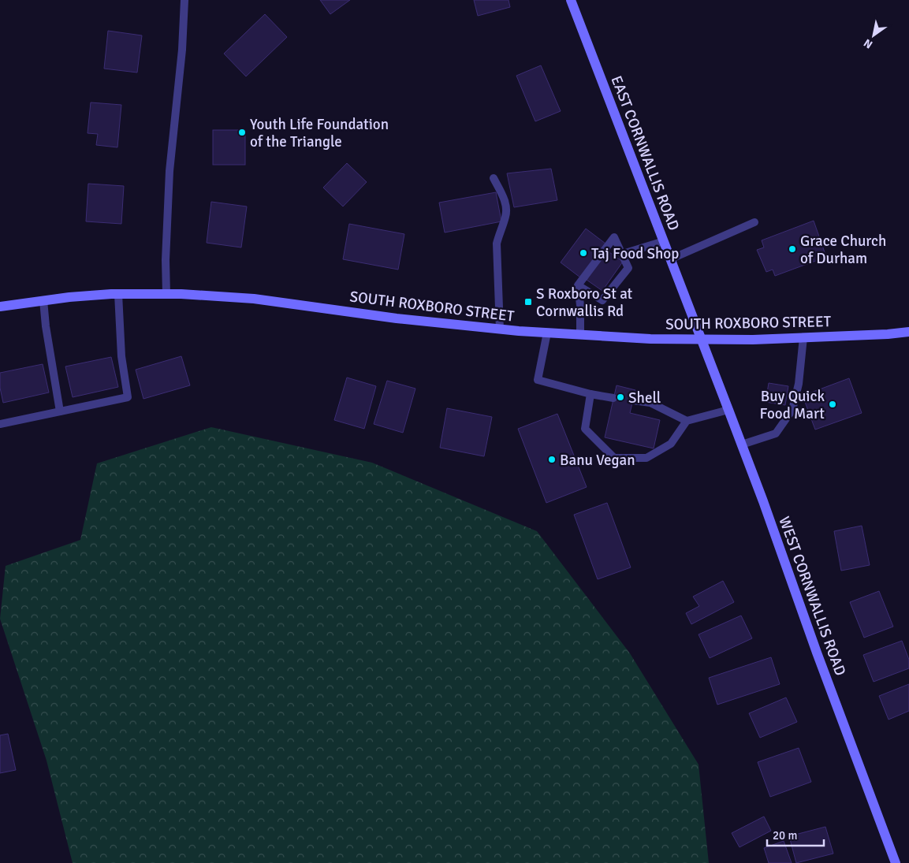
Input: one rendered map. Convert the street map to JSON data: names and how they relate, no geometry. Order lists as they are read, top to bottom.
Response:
{
  "streets": {
    "street": ["EAST CORNWALLIS ROAD", "SOUTH ROXBORO STREET", "WEST CORNWALLIS ROAD"]
  },
  "crossings": [
    ["EAST CORNWALLIS ROAD", "SOUTH ROXBORO STREET"],
    ["EAST CORNWALLIS ROAD", "WEST CORNWALLIS ROAD"],
    ["SOUTH ROXBORO STREET", "WEST CORNWALLIS ROAD"]
  ],
  "places": {
    "other": [
      "Youth Life Foundation of the Triangle",
      "Grace Church of Durham",
      "Taj Food Shop",
      "Shell",
      "Buy Quick Food Mart",
      "Banu Vegan"
    ],
    "transit": ["S Roxboro St at Cornwallis Rd"]
  },
  "scale_bar": "20 m",
  "north": "bottom left"
}
